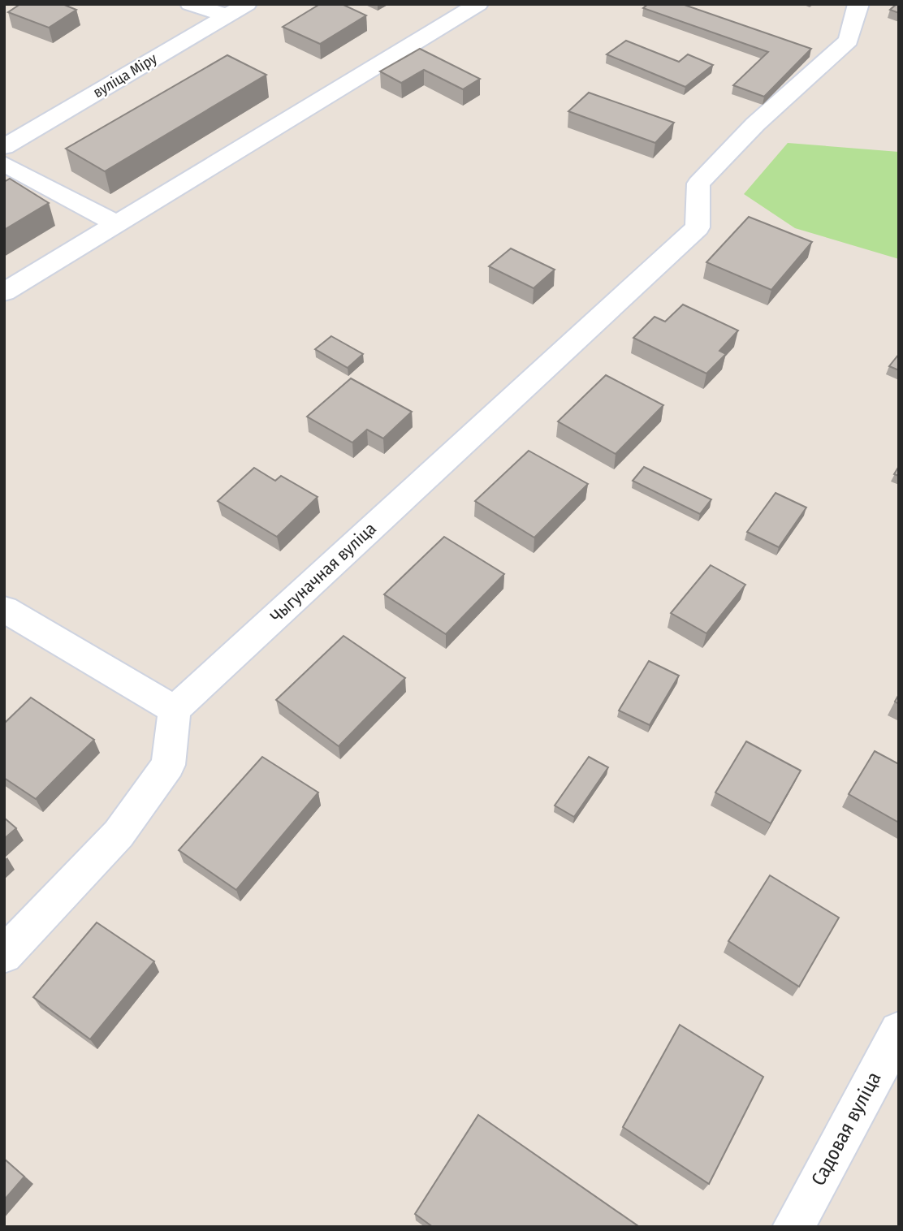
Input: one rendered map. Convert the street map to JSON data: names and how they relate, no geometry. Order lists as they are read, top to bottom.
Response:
{
  "streets": {
    "street": ["вуліца Міру", "Чыгуначная вуліца", "Садовая вуліца"]
  }
}
